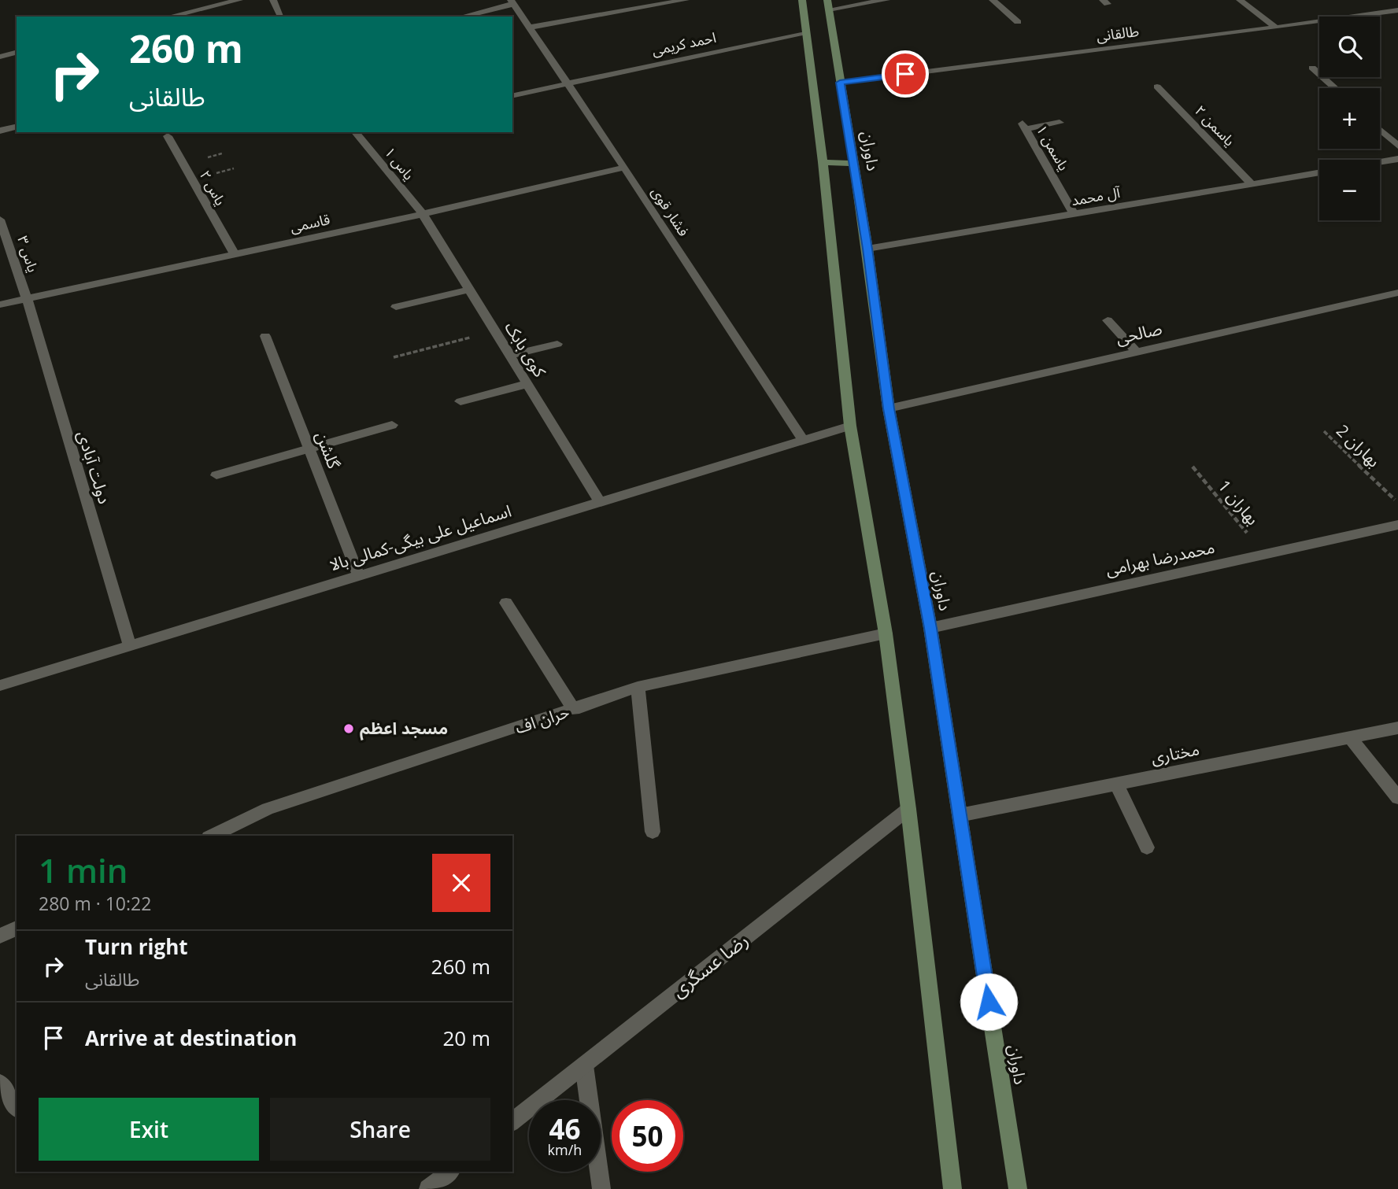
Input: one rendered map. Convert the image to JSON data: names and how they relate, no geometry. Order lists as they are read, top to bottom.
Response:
{
  "streets": {
    "main road": ["داوران"],
    "street": [
      "طالقانی",
      "احمد کریمی",
      "یاسمن ۲",
      "یاسمن ۱",
      "یاس ۱",
      "یاس ۲",
      "آل محمد",
      "فشار قوی",
      "قاسمی",
      "یاس ۳",
      "صالحی",
      "کوی بابک",
      "گلشن",
      "دولت آبادی",
      "اسماعیل علی بیگی-کمالی بالا",
      "محمدرضا بهرامی",
      "حران اف",
      "مختاری",
      "رضا عسگری"
    ],
    "path": ["بهاران 2", "بهاران 1"]
  },
  "crossings": [
    ["طالقانی", "داوران"],
    ["احمد کریمی", "فشار قوی"],
    ["یاسمن ۲", "آل محمد"],
    ["یاسمن ۱", "آل محمد"],
    ["داوران", "آل محمد"],
    ["داوران", "صالحی"],
    ["داوران", "محمدرضا بهرامی"],
    ["داوران", "مختاری"],
    ["یاس ۱", "قاسمی"],
    ["یاس ۱", "کوی بابک"],
    ["یاس ۲", "قاسمی"],
    ["فشار قوی", "قاسمی"],
    ["فشار قوی", "اسماعیل علی بیگی-کمالی بالا"],
    ["قاسمی", "یاس ۳"],
    ["قاسمی", "کوی بابک"],
    ["قاسمی", "دولت آبادی"],
    ["یاس ۳", "دولت آبادی"],
    ["کوی بابک", "اسماعیل علی بیگی-کمالی بالا"],
    ["گلشن", "اسماعیل علی بیگی-کمالی بالا"],
    ["دولت آبادی", "اسماعیل علی بیگی-کمالی بالا"],
    ["بهاران 1", "محمدرضا بهرامی"]
  ],
  "places": ["مسجد اعظم"],
  "page": {
    "map_buttons": ["+", "−"],
    "turn": ["260 m", "طالقانی"],
    "heading": ["1 min", "280 m · 10:22"],
    "list": [
      {
        "name": "Turn right",
        "note": "طالقانی",
        "value": "260 m"
      },
      {
        "name": "Arrive at destination",
        "value": "20 m"
      }
    ],
    "buttons": ["Exit", "Share"],
    "speed": "46 km/h",
    "limit": "50"
  }
}
